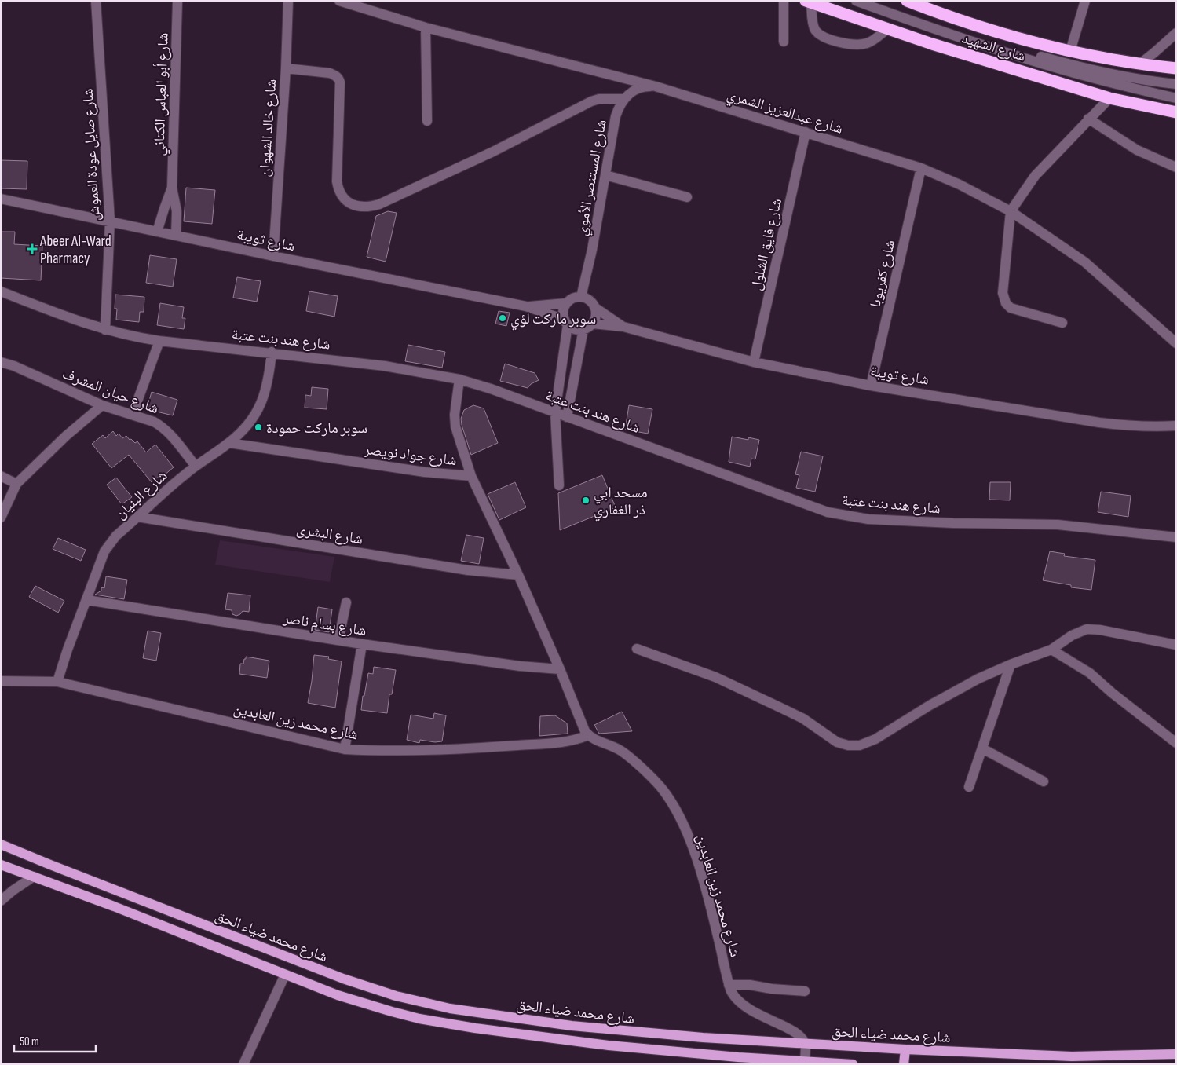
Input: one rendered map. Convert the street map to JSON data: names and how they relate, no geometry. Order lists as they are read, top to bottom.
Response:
{
  "streets": {
    "highway": ["شارع الشهيد"],
    "main road": ["شارع محمد ضياء الحق"],
    "street": [
      "شارع أبو العباس الكتاني",
      "شارع عبدالعزيز الشمري",
      "شارع خالد الشهوان",
      "شارع صايل عودة العموش",
      "شارع المستنصر الأموي",
      "شارع ثويبة",
      "شارع فايق الشلول",
      "شارع كفريوبا",
      "شارع هند بنت عتبة",
      "شارع حيان المشرف",
      "شارع جواد نويصر",
      "شارع البنيان",
      "شارع البشرى",
      "شارع بسام ناصر",
      "شارع محمد زين العابدين"
    ]
  },
  "crossings": [
    ["شارع أبو العباس الكتاني", "شارع ثويبة"],
    ["شارع عبدالعزيز الشمري", "شارع المستنصر الأموي"],
    ["شارع عبدالعزيز الشمري", "شارع فايق الشلول"],
    ["شارع عبدالعزيز الشمري", "شارع كفريوبا"],
    ["شارع خالد الشهوان", "شارع ثويبة"],
    ["شارع صايل عودة العموش", "شارع ثويبة"],
    ["شارع صايل عودة العموش", "شارع هند بنت عتبة"],
    ["شارع المستنصر الأموي", "شارع ثويبة"],
    ["شارع ثويبة", "شارع فايق الشلول"],
    ["شارع ثويبة", "شارع كفريوبا"],
    ["شارع هند بنت عتبة", "شارع البنيان"],
    ["شارع حيان المشرف", "شارع البنيان"],
    ["شارع جواد نويصر", "شارع البنيان"],
    ["شارع البنيان", "شارع البشرى"],
    ["شارع البنيان", "شارع بسام ناصر"],
    ["شارع البنيان", "شارع محمد زين العابدين"],
    ["شارع محمد زين العابدين", "شارع محمد ضياء الحق"]
  ],
  "places": {
    "health": ["Abeer Al-Ward Pharmacy"],
    "other": ["سوبر ماركت لؤي", "سوبر ماركت حمودة", "مسحد ابي ذر الغفاري"]
  },
  "scale_bar": "50 m"
}
